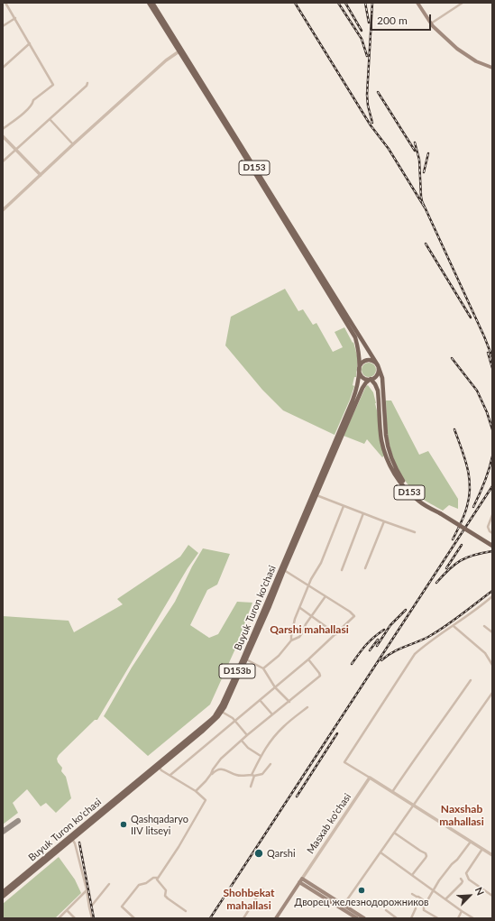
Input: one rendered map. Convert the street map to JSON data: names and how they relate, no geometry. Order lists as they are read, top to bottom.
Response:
{
  "streets": {
    "main road": [
      "D153",
      "Buyuk Turon ko'chasi",
      "D153b",
      "Masxab ko'chasi"
    ]
  },
  "crossings": [
    ["D153", "Buyuk Turon ko'chasi"]
  ],
  "districts": ["Qarshi mahallasi", "Naxshab mahallasi", "Shohbekat mahallasi"],
  "places": ["Qashqadaryo IIV litseyi", "Qarshi", "Дворец железнодорожников"],
  "scale_bar": "200 m",
  "north": "top right"
}
